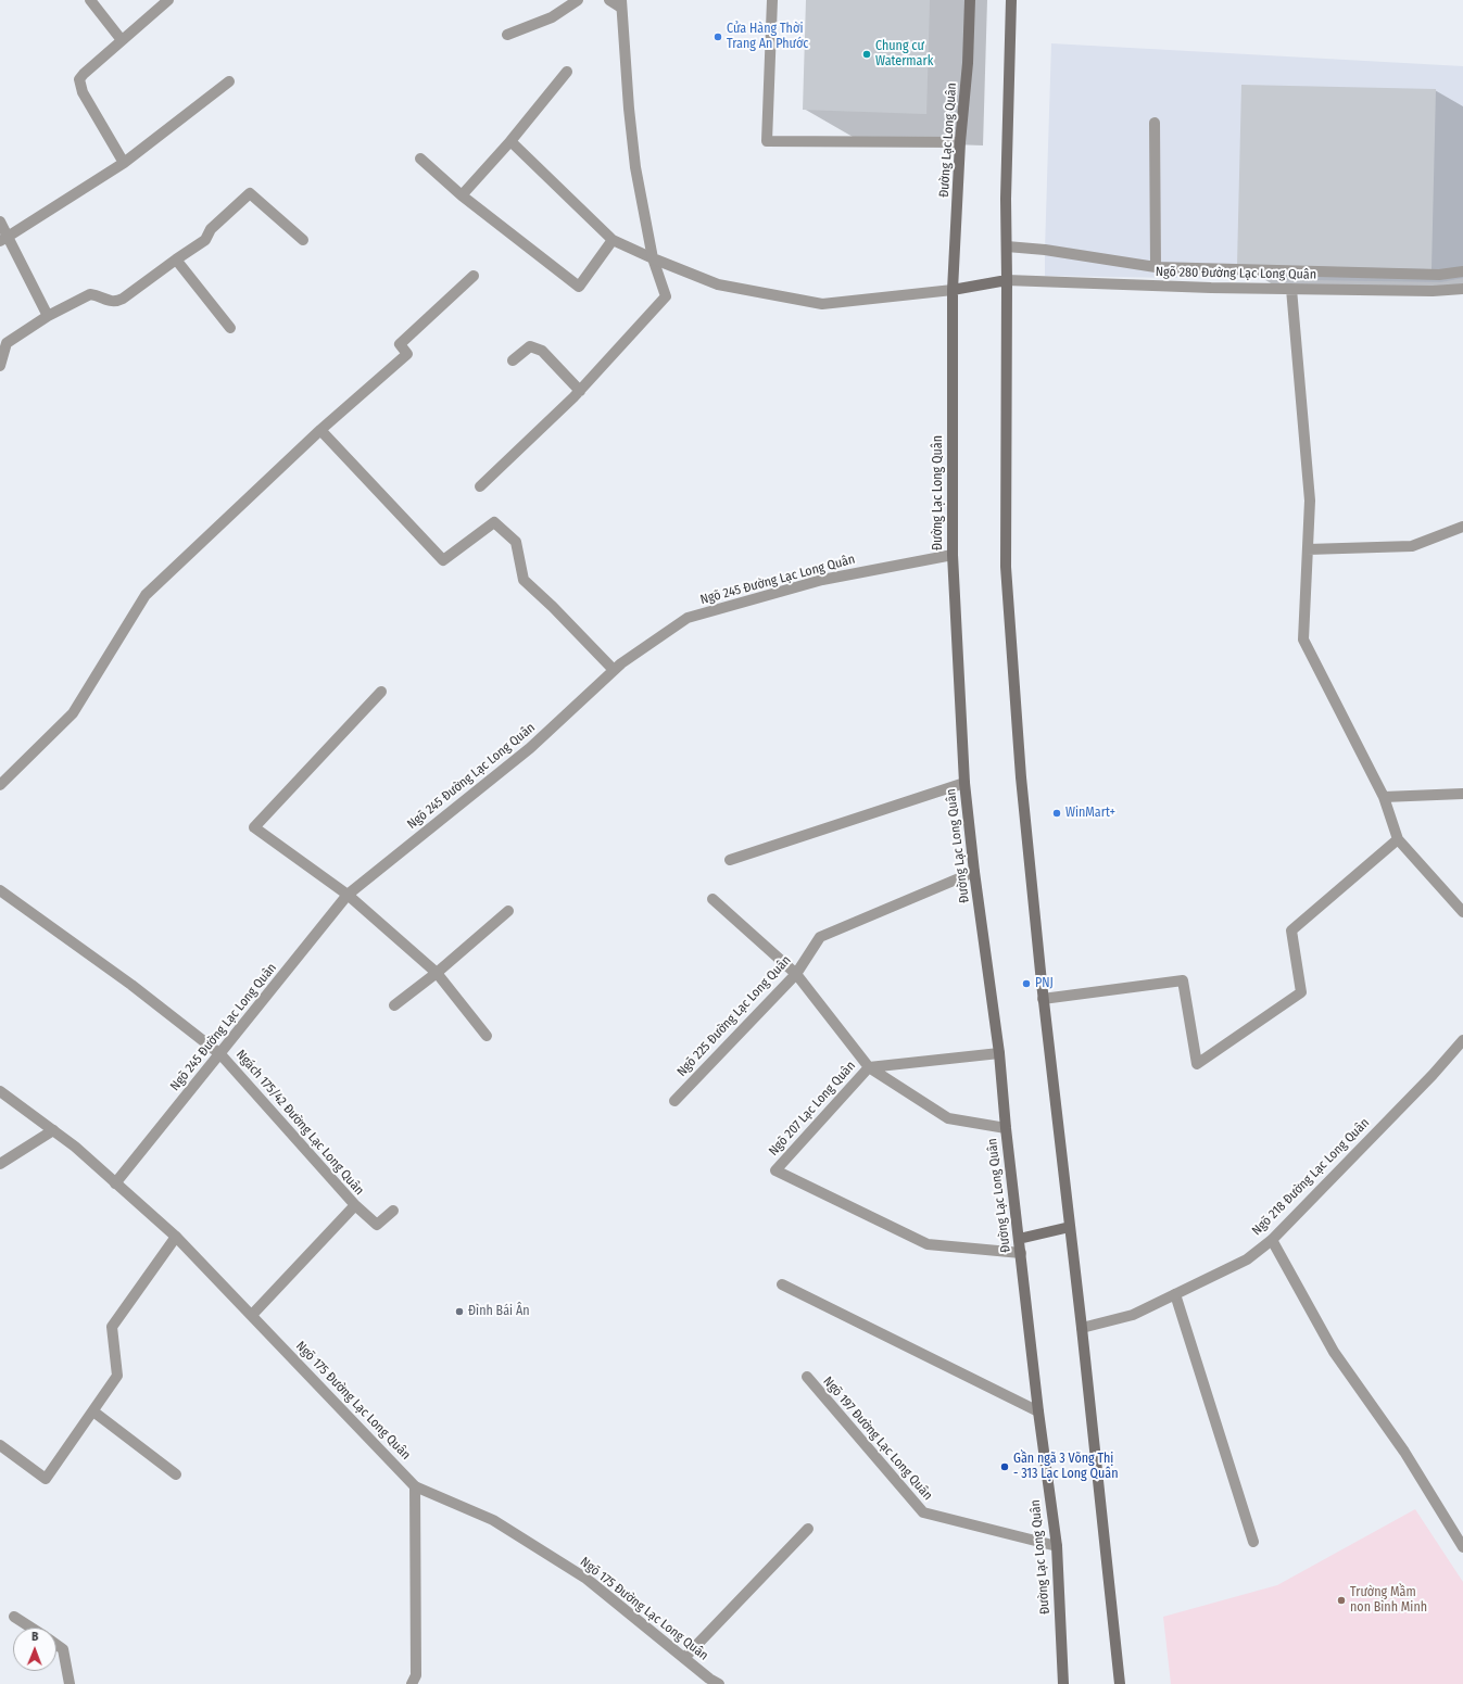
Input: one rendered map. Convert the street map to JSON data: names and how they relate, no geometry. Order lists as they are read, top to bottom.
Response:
{
  "streets": {
    "main road": ["Đường Lạc Long Quân"],
    "street": [
      "Ngõ 280 Đường Lạc Long Quân",
      "Ngõ 245 Đường Lạc Long Quân",
      "Ngõ 225 Đường Lạc Long Quân",
      "Ngõ 207 Lạc Long Quân",
      "Ngách 175/42 Đường Lạc Long Quân",
      "Ngõ 218 Đường Lạc Long Quân",
      "Ngõ 175 Đường Lạc Long Quân",
      "Ngõ 197 Đường Lạc Long Quân"
    ]
  },
  "crossings": [
    ["Đường Lạc Long Quân", "Ngõ 245 Đường Lạc Long Quân"],
    ["Đường Lạc Long Quân", "Ngõ 225 Đường Lạc Long Quân"],
    ["Đường Lạc Long Quân", "Ngõ 207 Lạc Long Quân"],
    ["Đường Lạc Long Quân", "Ngõ 197 Đường Lạc Long Quân"],
    ["Ngõ 245 Đường Lạc Long Quân", "Ngách 175/42 Đường Lạc Long Quân"],
    ["Ngõ 245 Đường Lạc Long Quân", "Ngõ 175 Đường Lạc Long Quân"],
    ["Ngách 175/42 Đường Lạc Long Quân", "Ngõ 175 Đường Lạc Long Quân"]
  ],
  "places": [
    "Cửa Hàng Thời Trang An Phước",
    "Chung cư Watermark",
    "WinMart+",
    "PNJ",
    "Đình Bái Ân",
    "Gần ngã 3 Võng Thị - 313 Lạc Long Quân",
    "Trường Mầm non Bình Minh"
  ],
  "north": "top"
}
